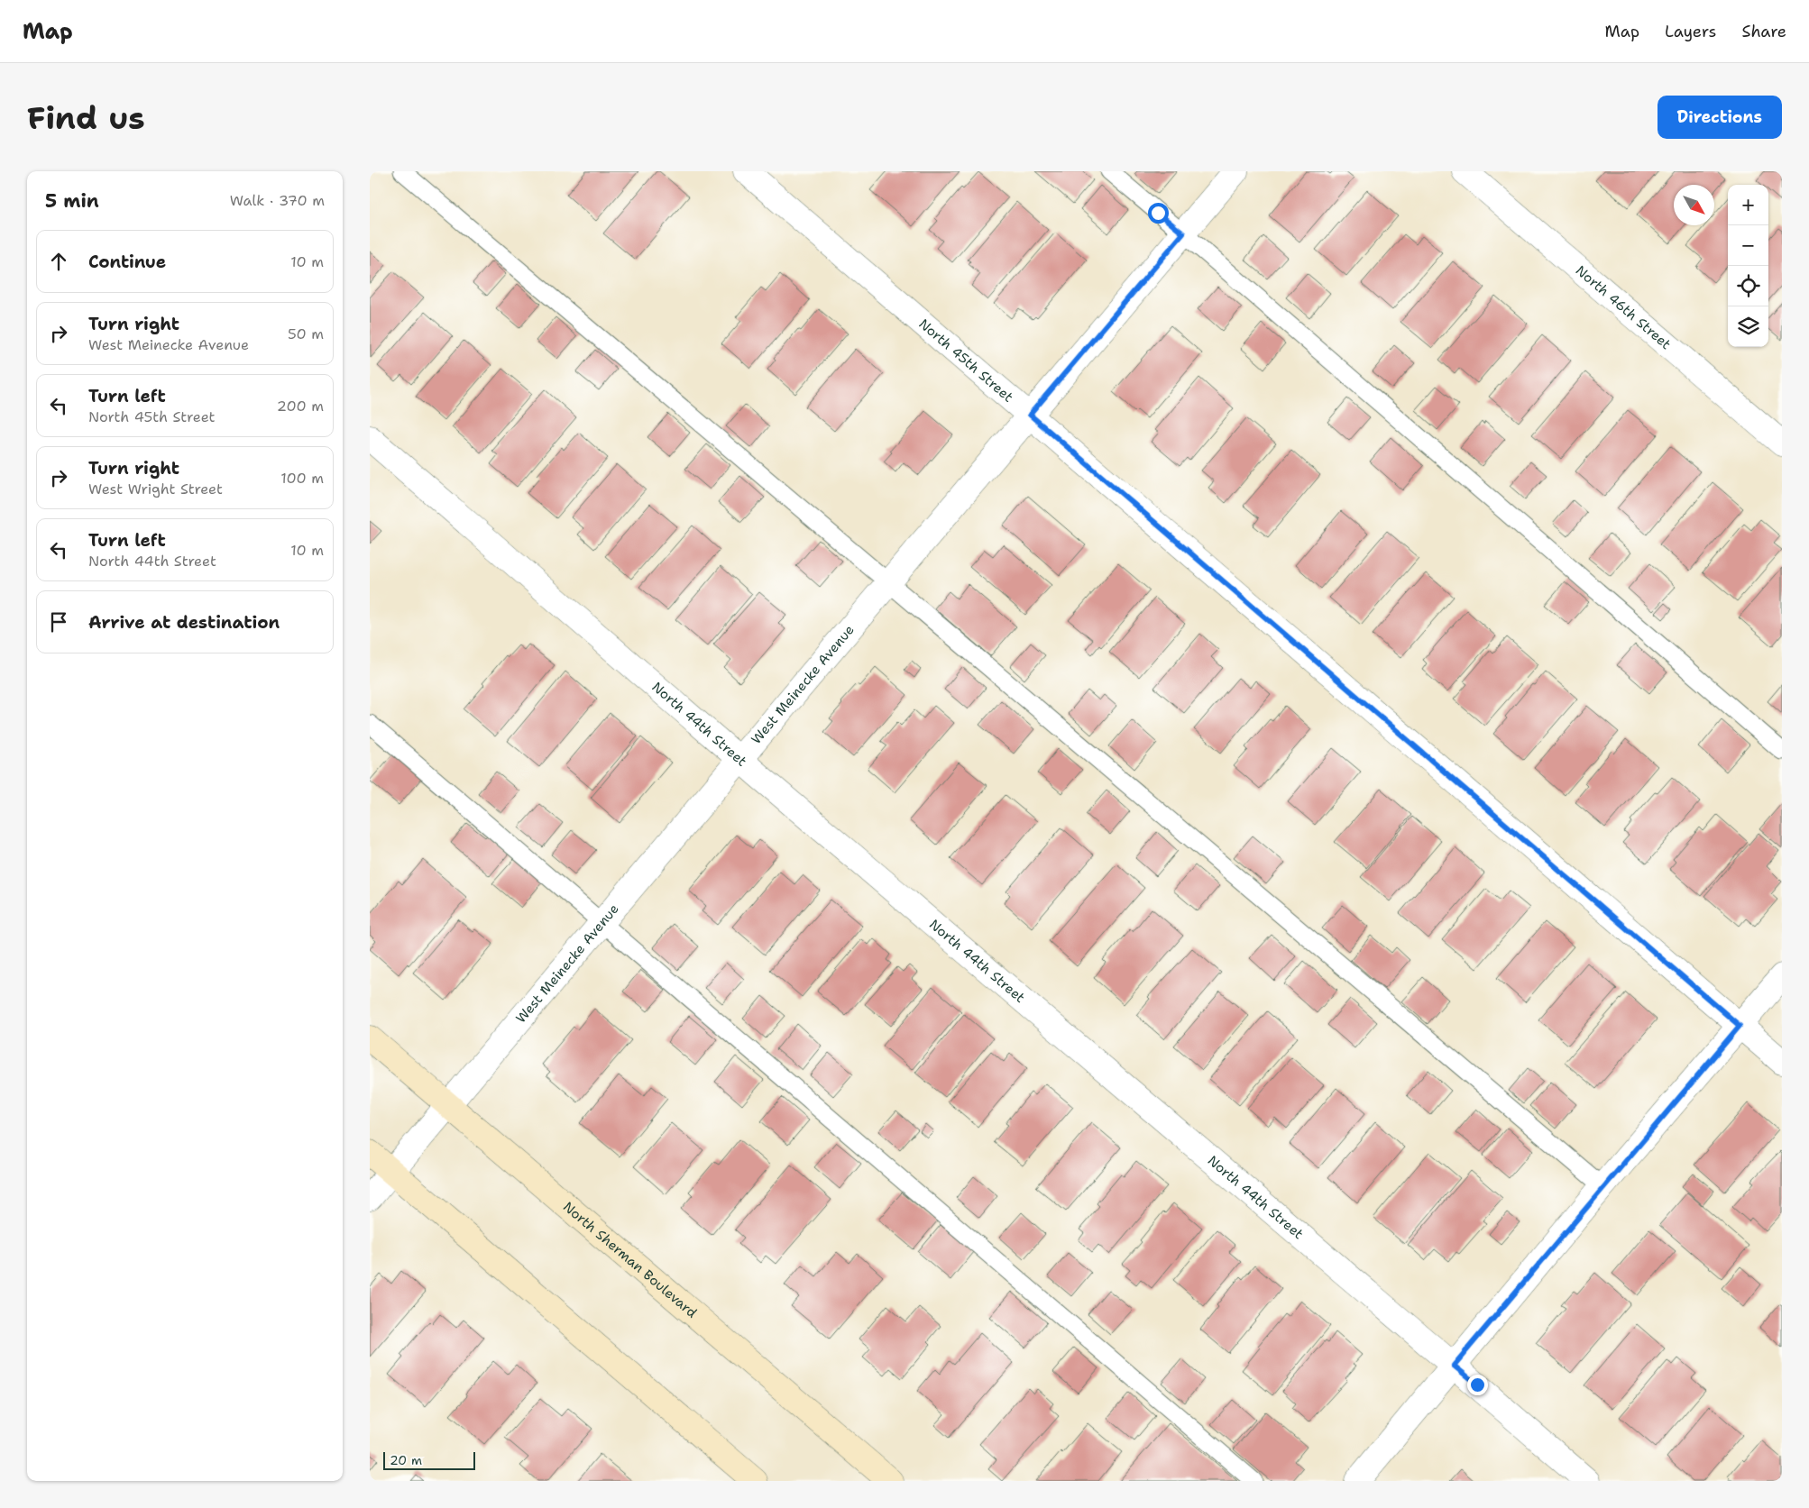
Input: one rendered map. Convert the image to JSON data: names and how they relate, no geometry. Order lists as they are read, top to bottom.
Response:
{
  "streets": {
    "main road": ["North Sherman Boulevard"],
    "street": [
      "North 46th Street",
      "North 45th Street",
      "West Meinecke Avenue",
      "North 44th Street"
    ]
  },
  "crossings": [
    ["North 45th Street", "West Meinecke Avenue"],
    ["West Meinecke Avenue", "North 44th Street"],
    ["West Meinecke Avenue", "North Sherman Boulevard"]
  ],
  "scale_bar": "20 m",
  "north": "bottom right",
  "page": {
    "header": "Map",
    "nav": ["Map", "Layers", "Share"],
    "buttons": "Directions",
    "title": "Find us",
    "heading": ["5 min", "Walk · 370 m"],
    "map_buttons": ["+", "−"],
    "list": [
      ["Continue", "10 m"],
      ["Turn right", "West Meinecke Avenue", "50 m"],
      ["Turn left", "North 45th Street", "200 m"],
      ["Turn right", "West Wright Street", "100 m"],
      ["Turn left", "North 44th Street", "10 m"],
      "Arrive at destination"
    ],
    "scale": "20 m"
  }
}
